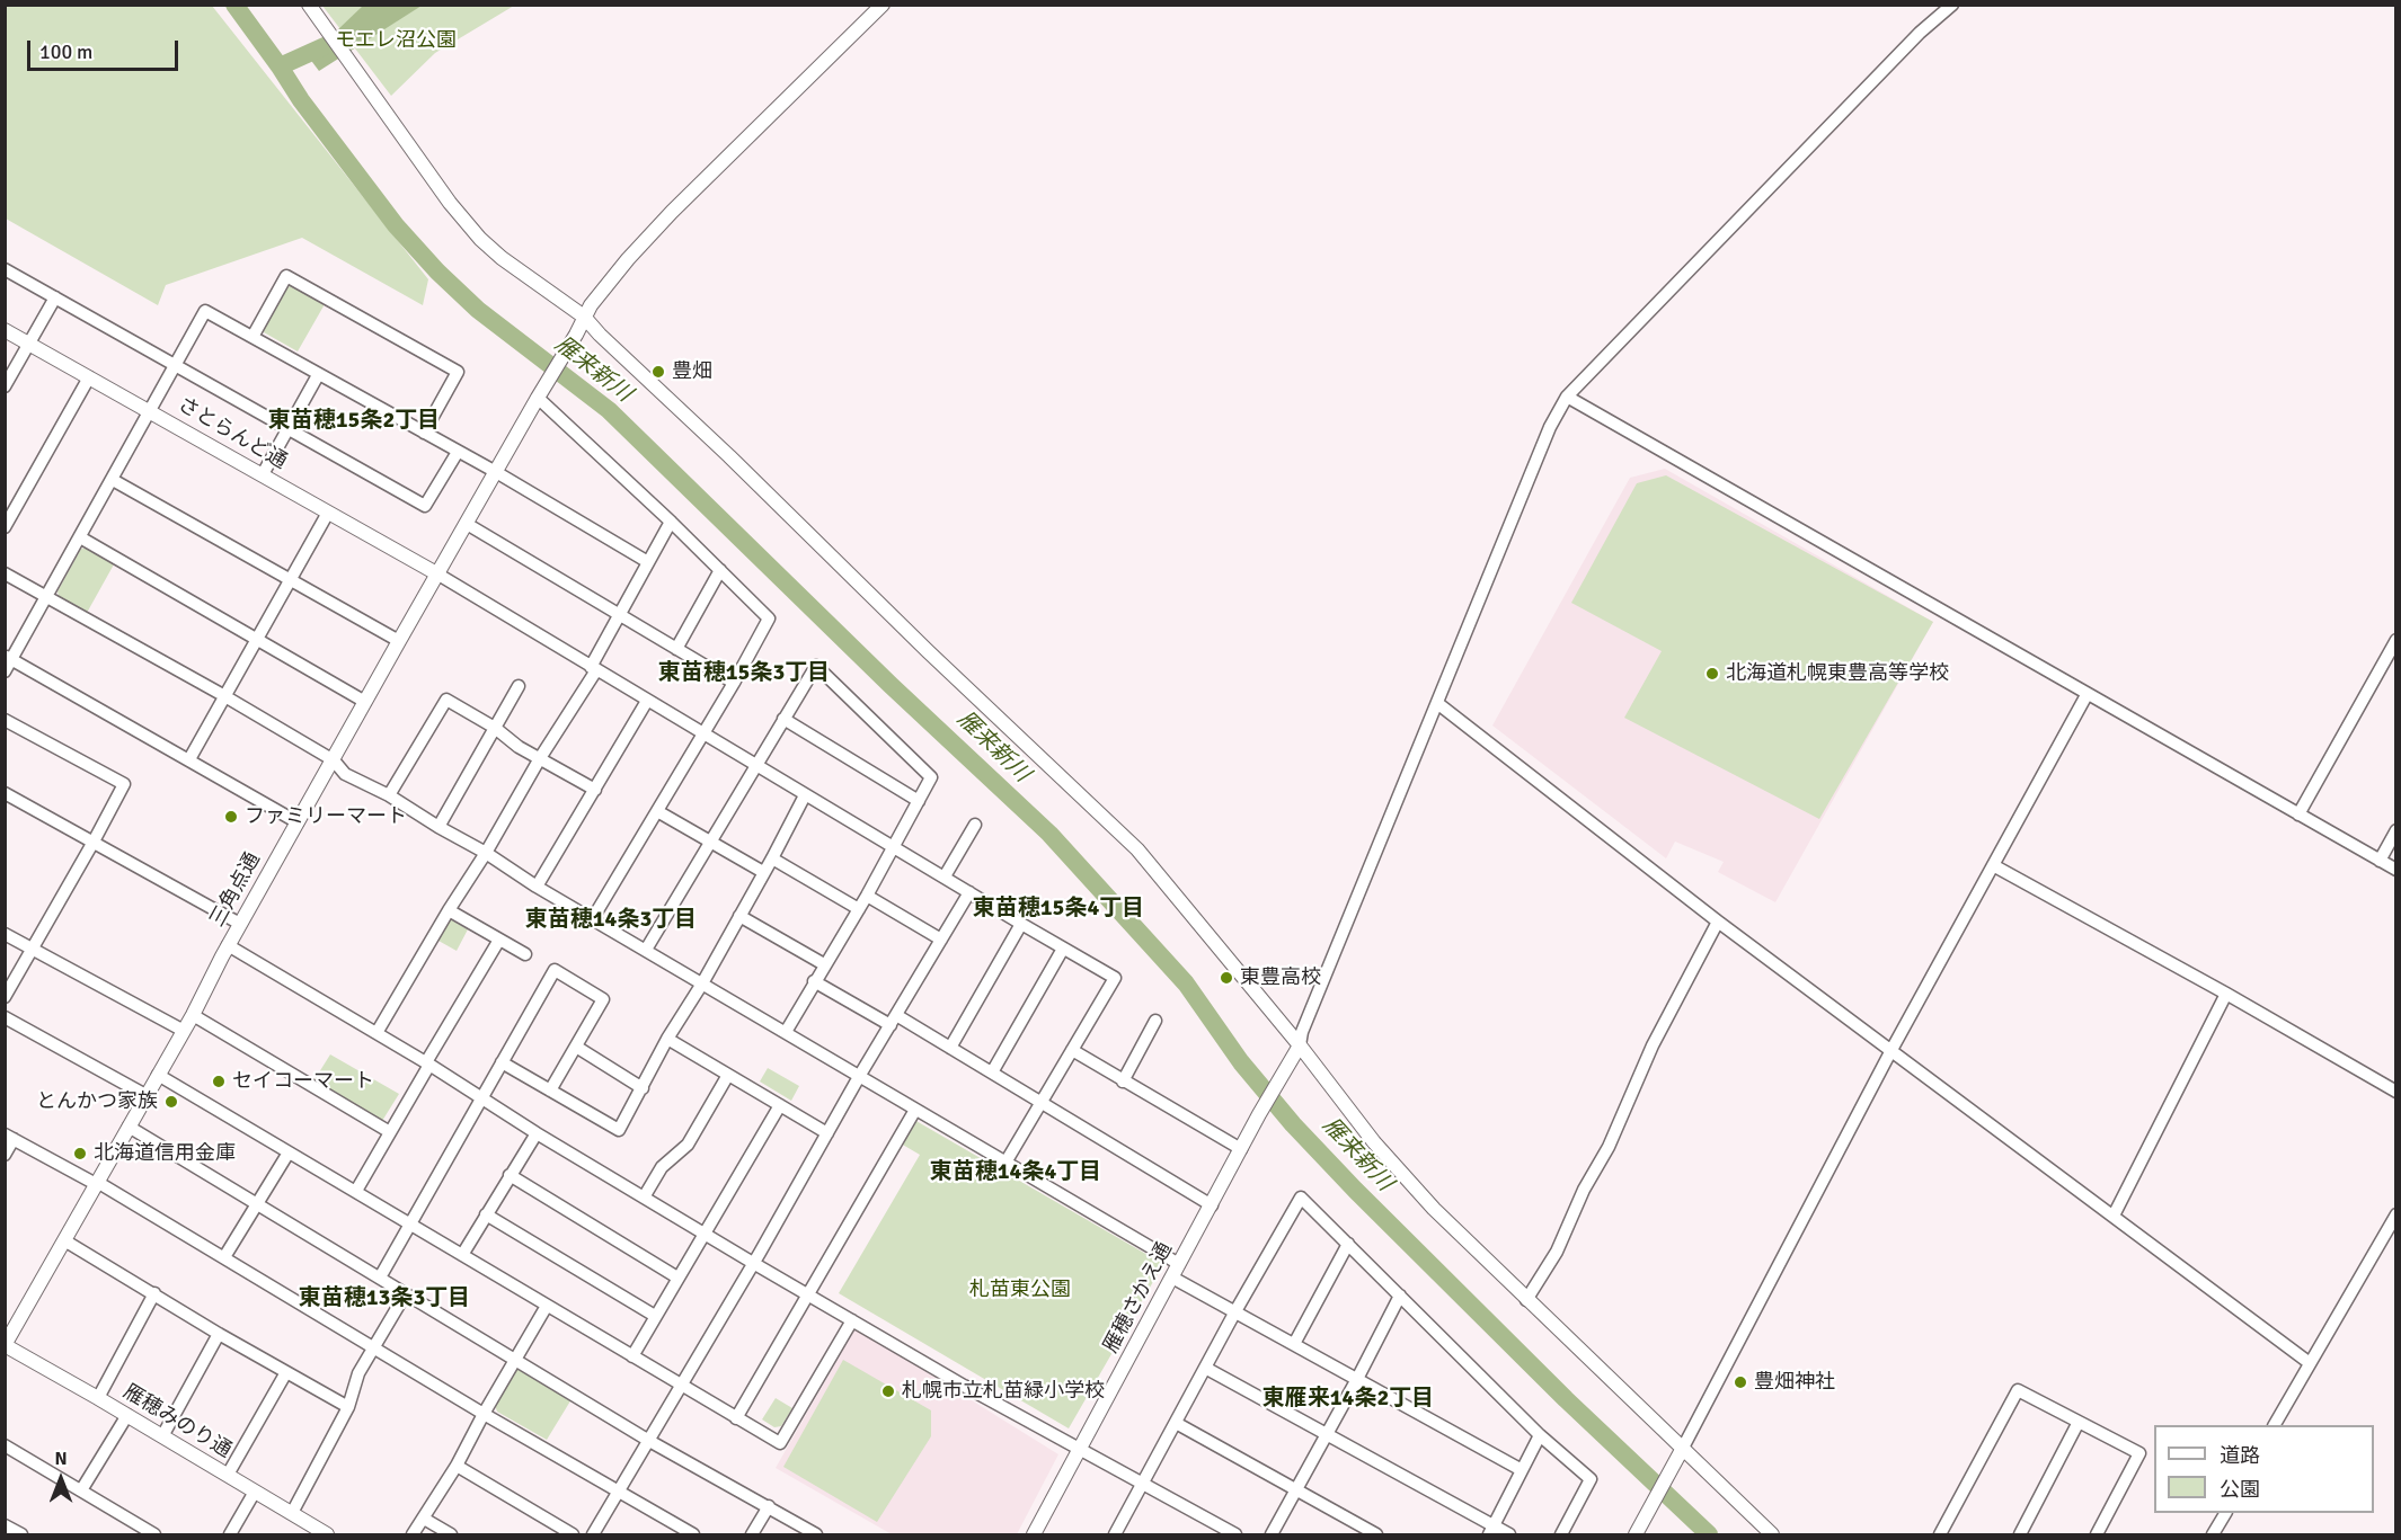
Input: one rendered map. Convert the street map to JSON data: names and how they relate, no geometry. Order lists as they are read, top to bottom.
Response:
{
  "streets": {
    "street": [
      "さとらんど通",
      "三角点通",
      "雁穂さかえ通",
      "雁穂みのり通"
    ]
  },
  "crossings": [
    ["さとらんど通", "三角点通"],
    ["三角点通", "雁穂みのり通"]
  ],
  "districts": [
    "東苗穂15条2丁目",
    "東苗穂15条3丁目",
    "東苗穂15条4丁目",
    "東苗穂14条3丁目",
    "東苗穂14条4丁目",
    "東苗穂13条3丁目",
    "東雁来14条2丁目"
  ],
  "water": ["雁来新川"],
  "parks": ["モエレ沼公園", "札苗東公園"],
  "places": [
    "豊畑",
    "北海道札幌東豊高等学校",
    "ファミリーマート",
    "東豊高校",
    "セイコーマート",
    "とんかつ家族",
    "北海道信用金庫",
    "豊畑神社",
    "札幌市立札苗緑小学校"
  ],
  "legend": ["道路", "公園"],
  "scale_bar": "100 m",
  "north": "top"
}
